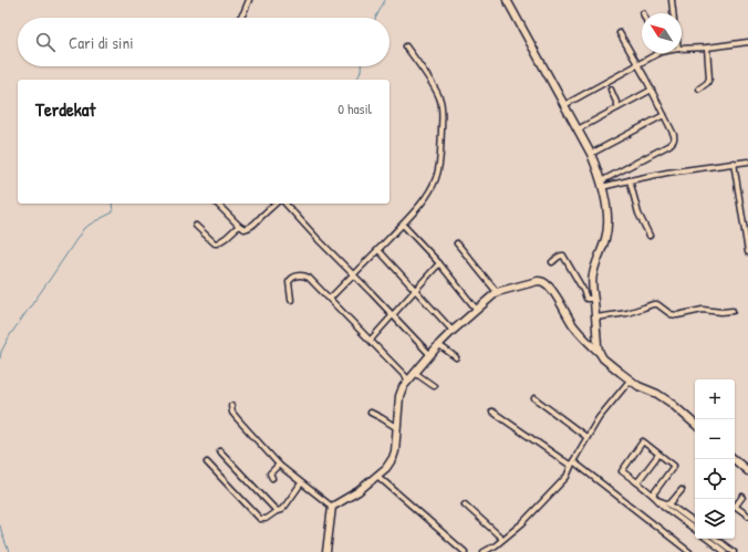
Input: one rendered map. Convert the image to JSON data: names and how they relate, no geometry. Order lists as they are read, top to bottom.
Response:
{
  "north": "top left",
  "page": {
    "search": "Cari di sini",
    "heading": ["Terdekat", "0 hasil"],
    "map_buttons": ["+", "−"]
  }
}
